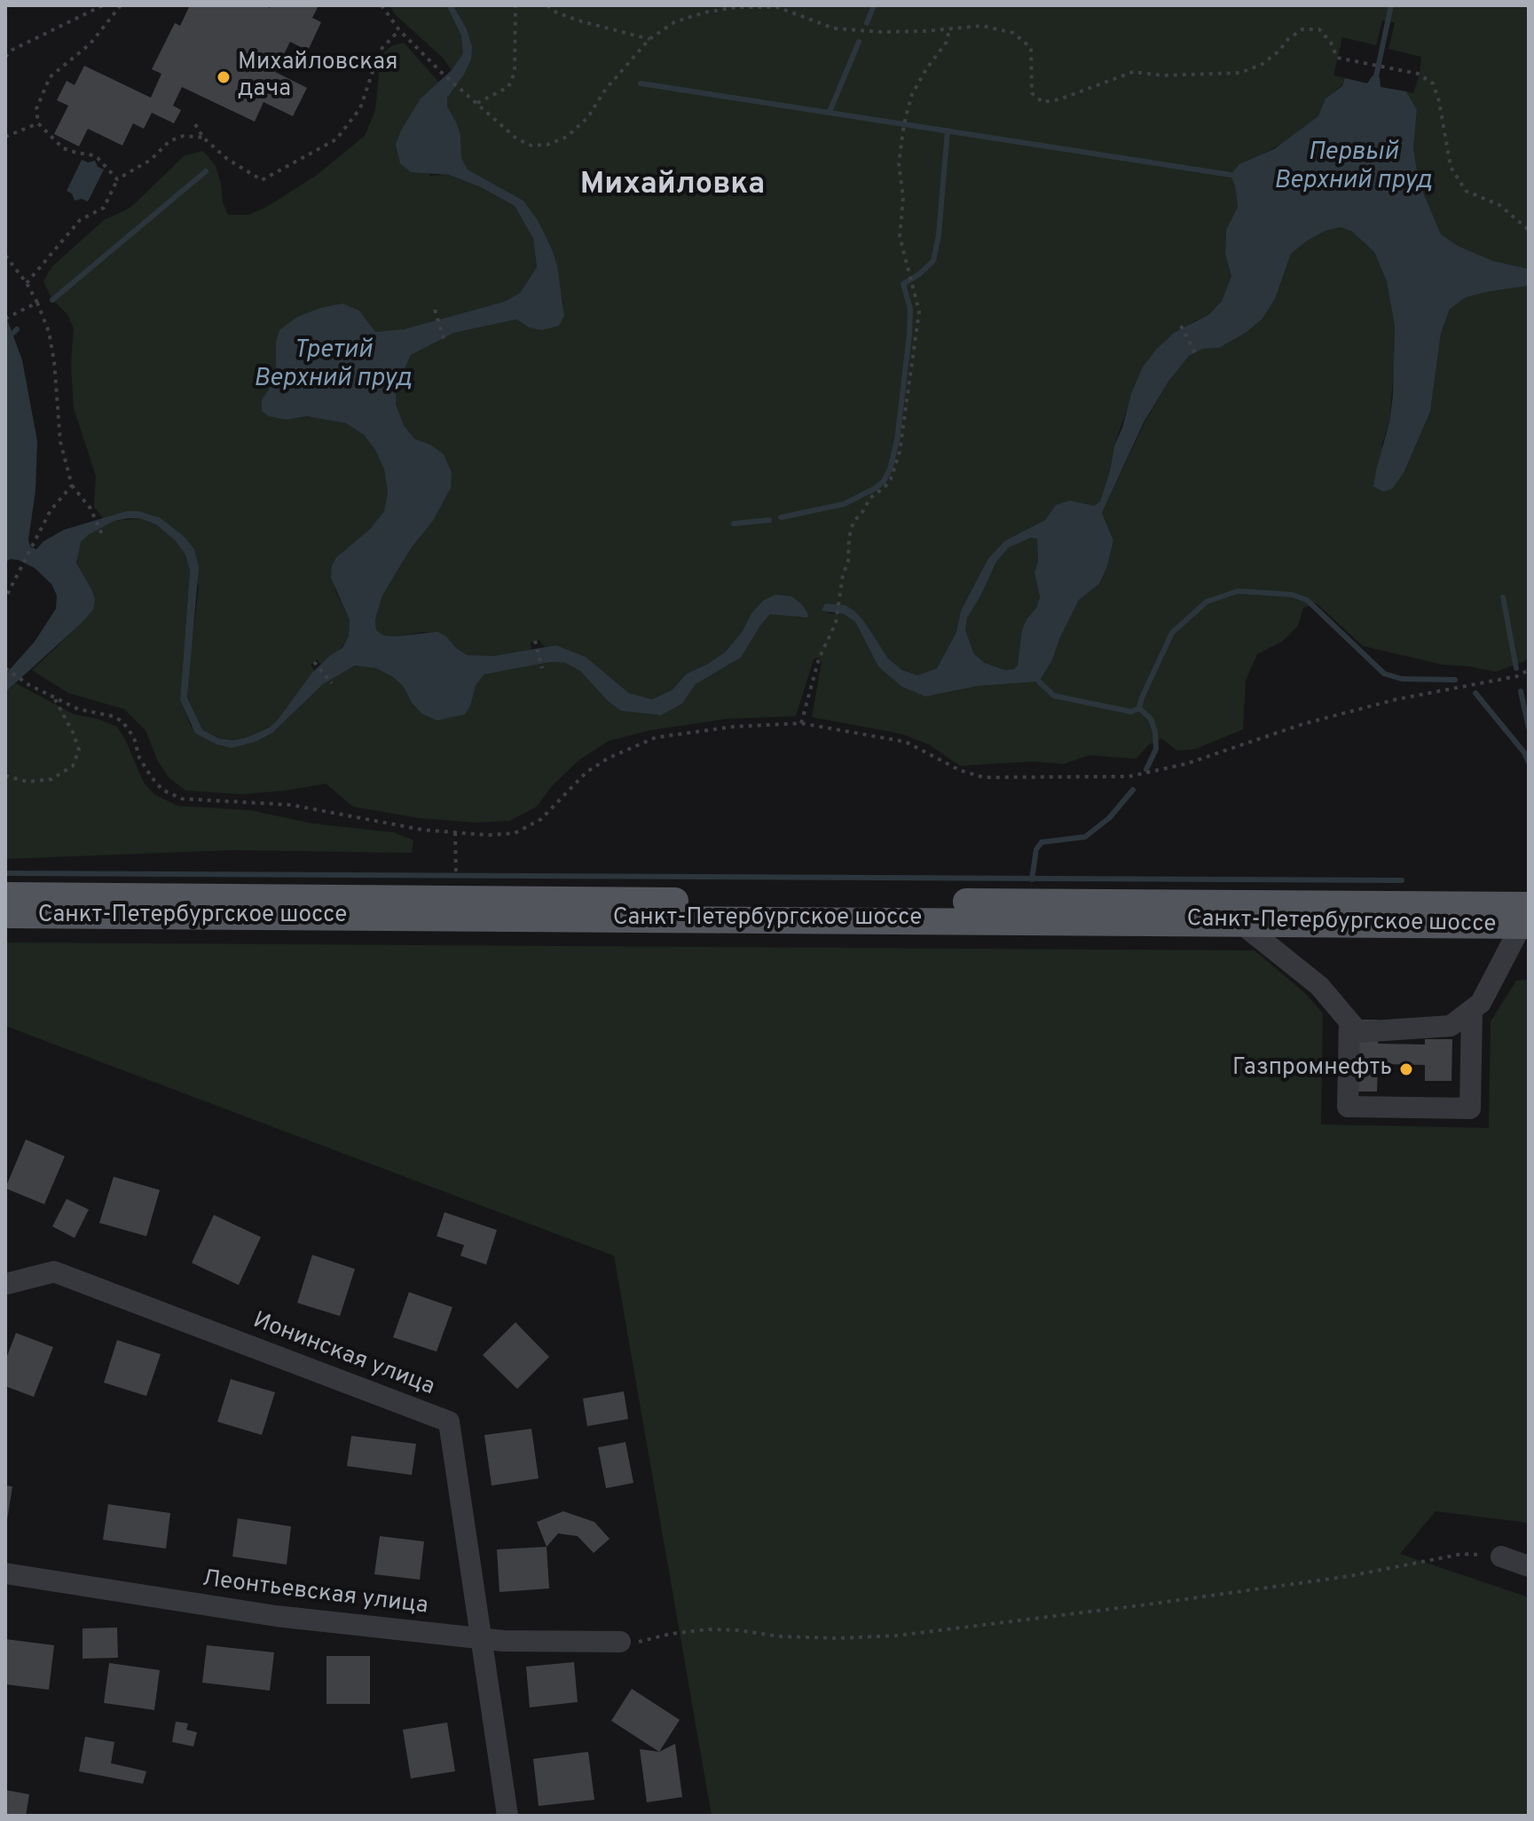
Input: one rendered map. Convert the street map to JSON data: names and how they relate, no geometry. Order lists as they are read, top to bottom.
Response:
{
  "streets": {
    "main road": ["Санкт-Петербургское шоссе"],
    "lane": ["Ионинская улица", "Леонтьевская улица"]
  },
  "crossings": [
    ["Ионинская улица", "Леонтьевская улица"]
  ],
  "districts": ["Михайловка"],
  "water": ["Первый Верхний пруд", "Третий Верхний пруд"],
  "places": ["Михайловская дача", "Газпромнефть"]
}
